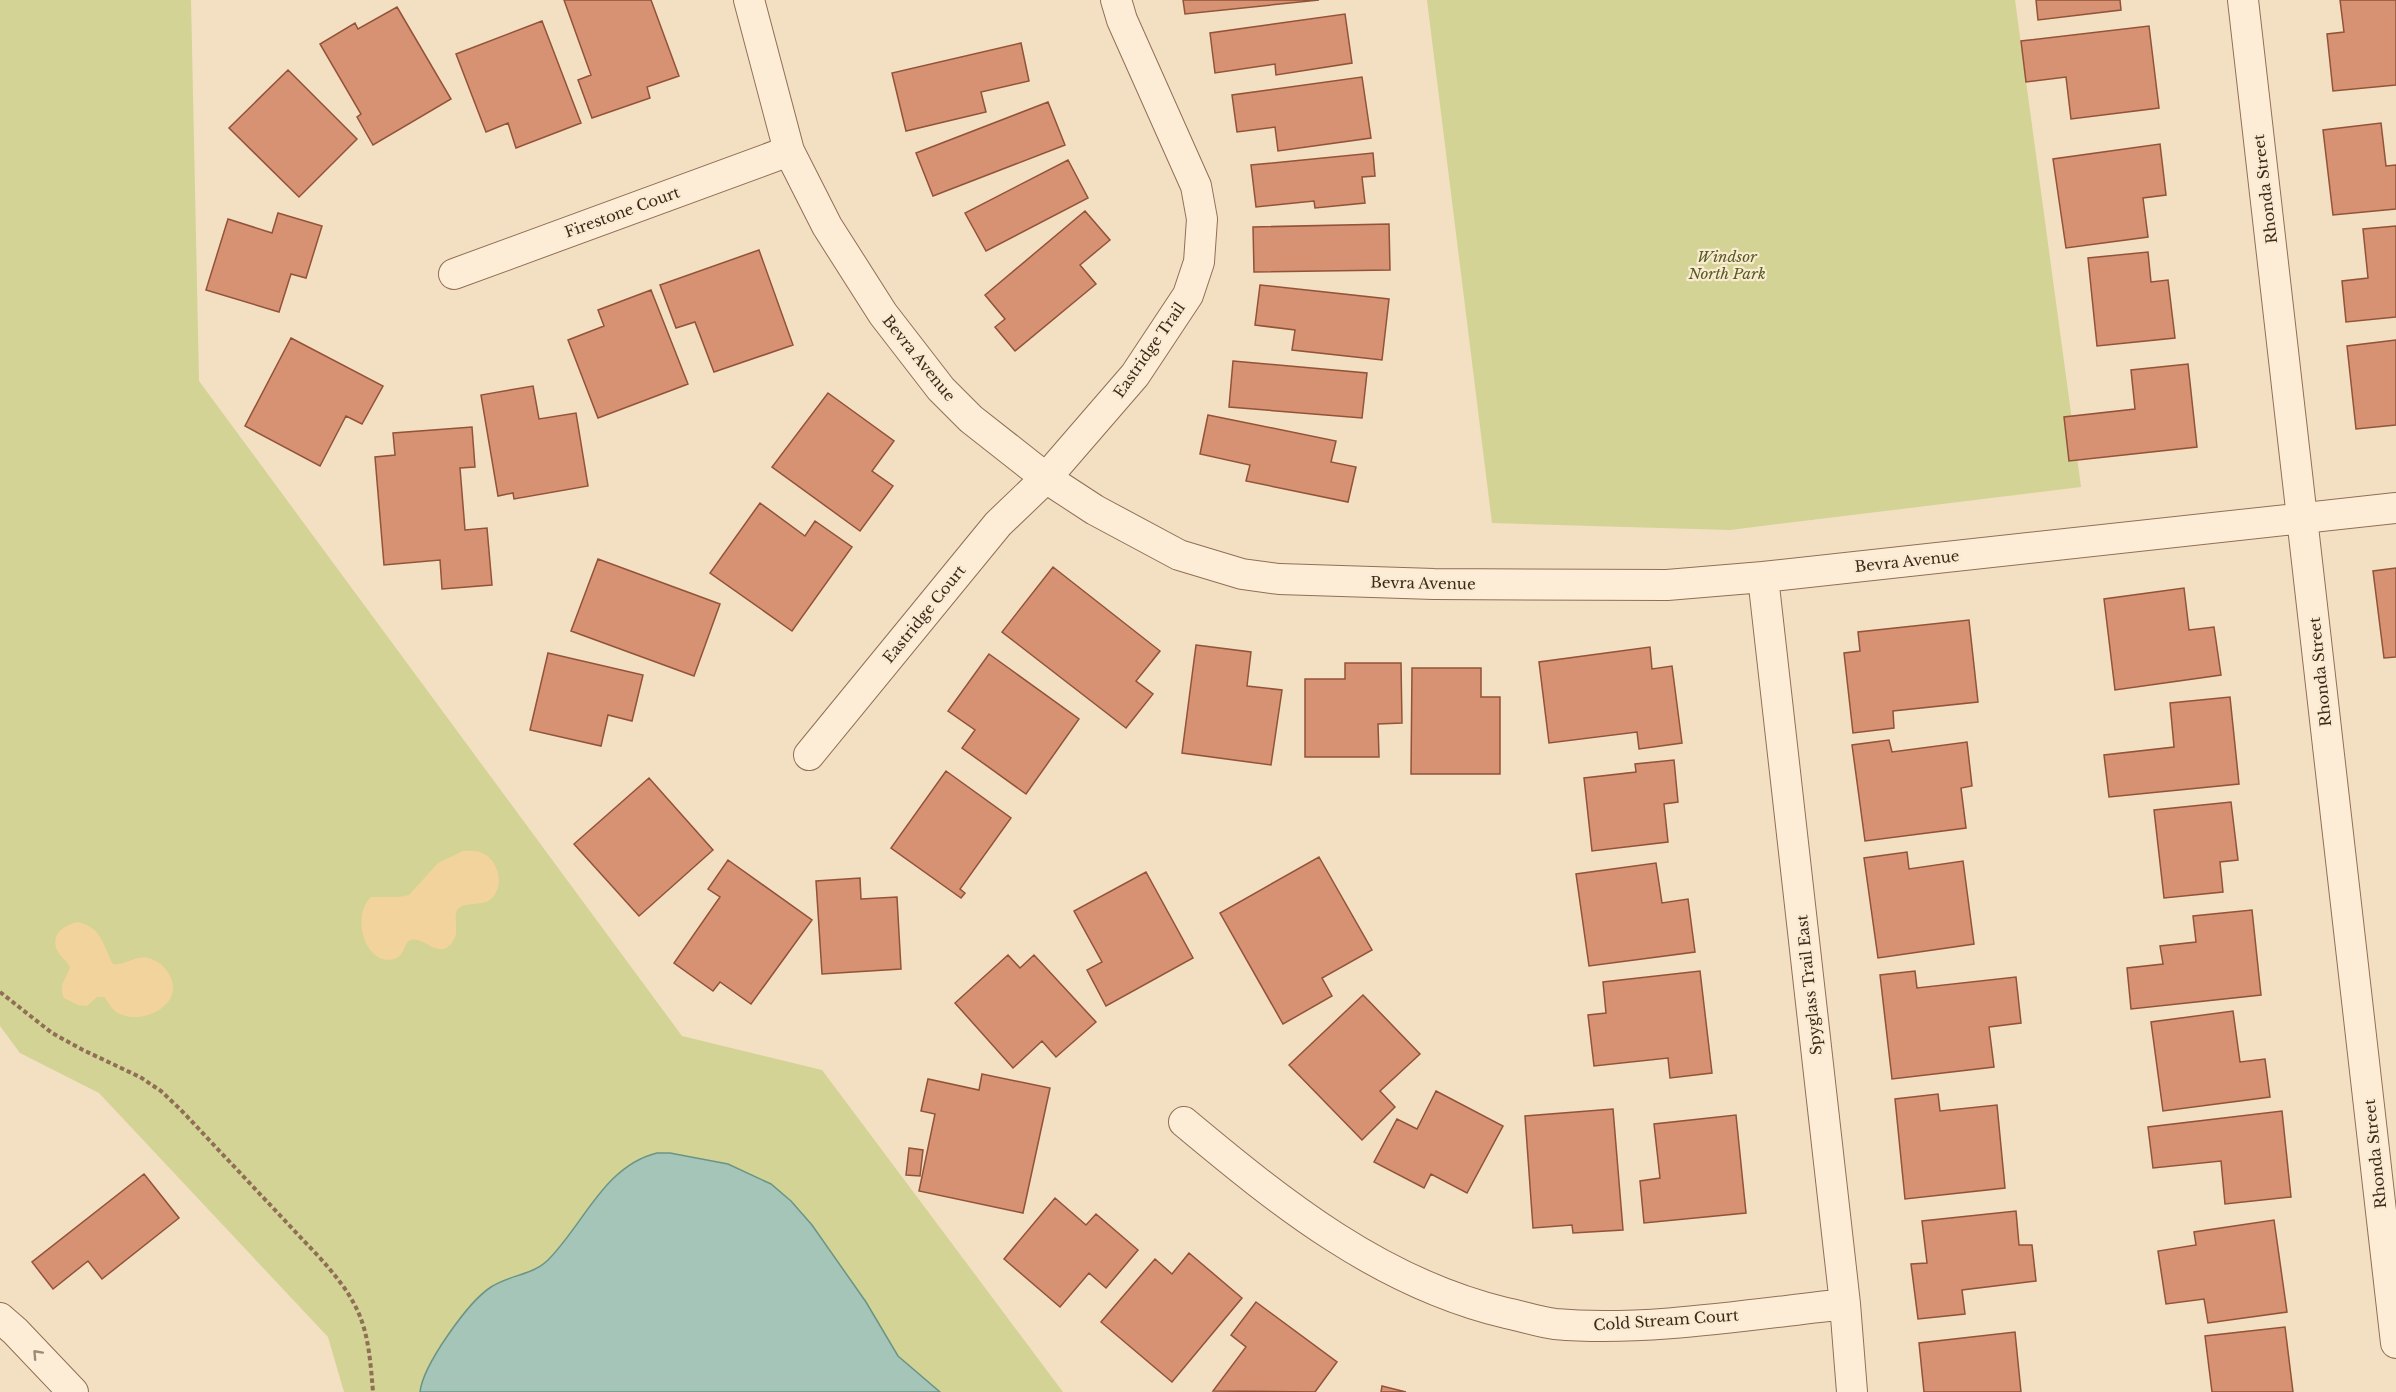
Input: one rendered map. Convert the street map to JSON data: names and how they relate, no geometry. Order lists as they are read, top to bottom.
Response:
{
  "streets": {
    "street": [
      "Rhonda Street",
      "Firestone Court",
      "Eastridge Trail",
      "Bevra Avenue",
      "Eastridge Court",
      "Spyglass Trail East",
      "Cold Stream Court"
    ]
  },
  "crossings": [
    ["Rhonda Street", "Bevra Avenue"],
    ["Firestone Court", "Bevra Avenue"],
    ["Eastridge Trail", "Bevra Avenue"],
    ["Eastridge Trail", "Eastridge Court"],
    ["Bevra Avenue", "Eastridge Court"],
    ["Bevra Avenue", "Spyglass Trail East"],
    ["Spyglass Trail East", "Cold Stream Court"]
  ],
  "parks": ["Windsor North Park"]
}
